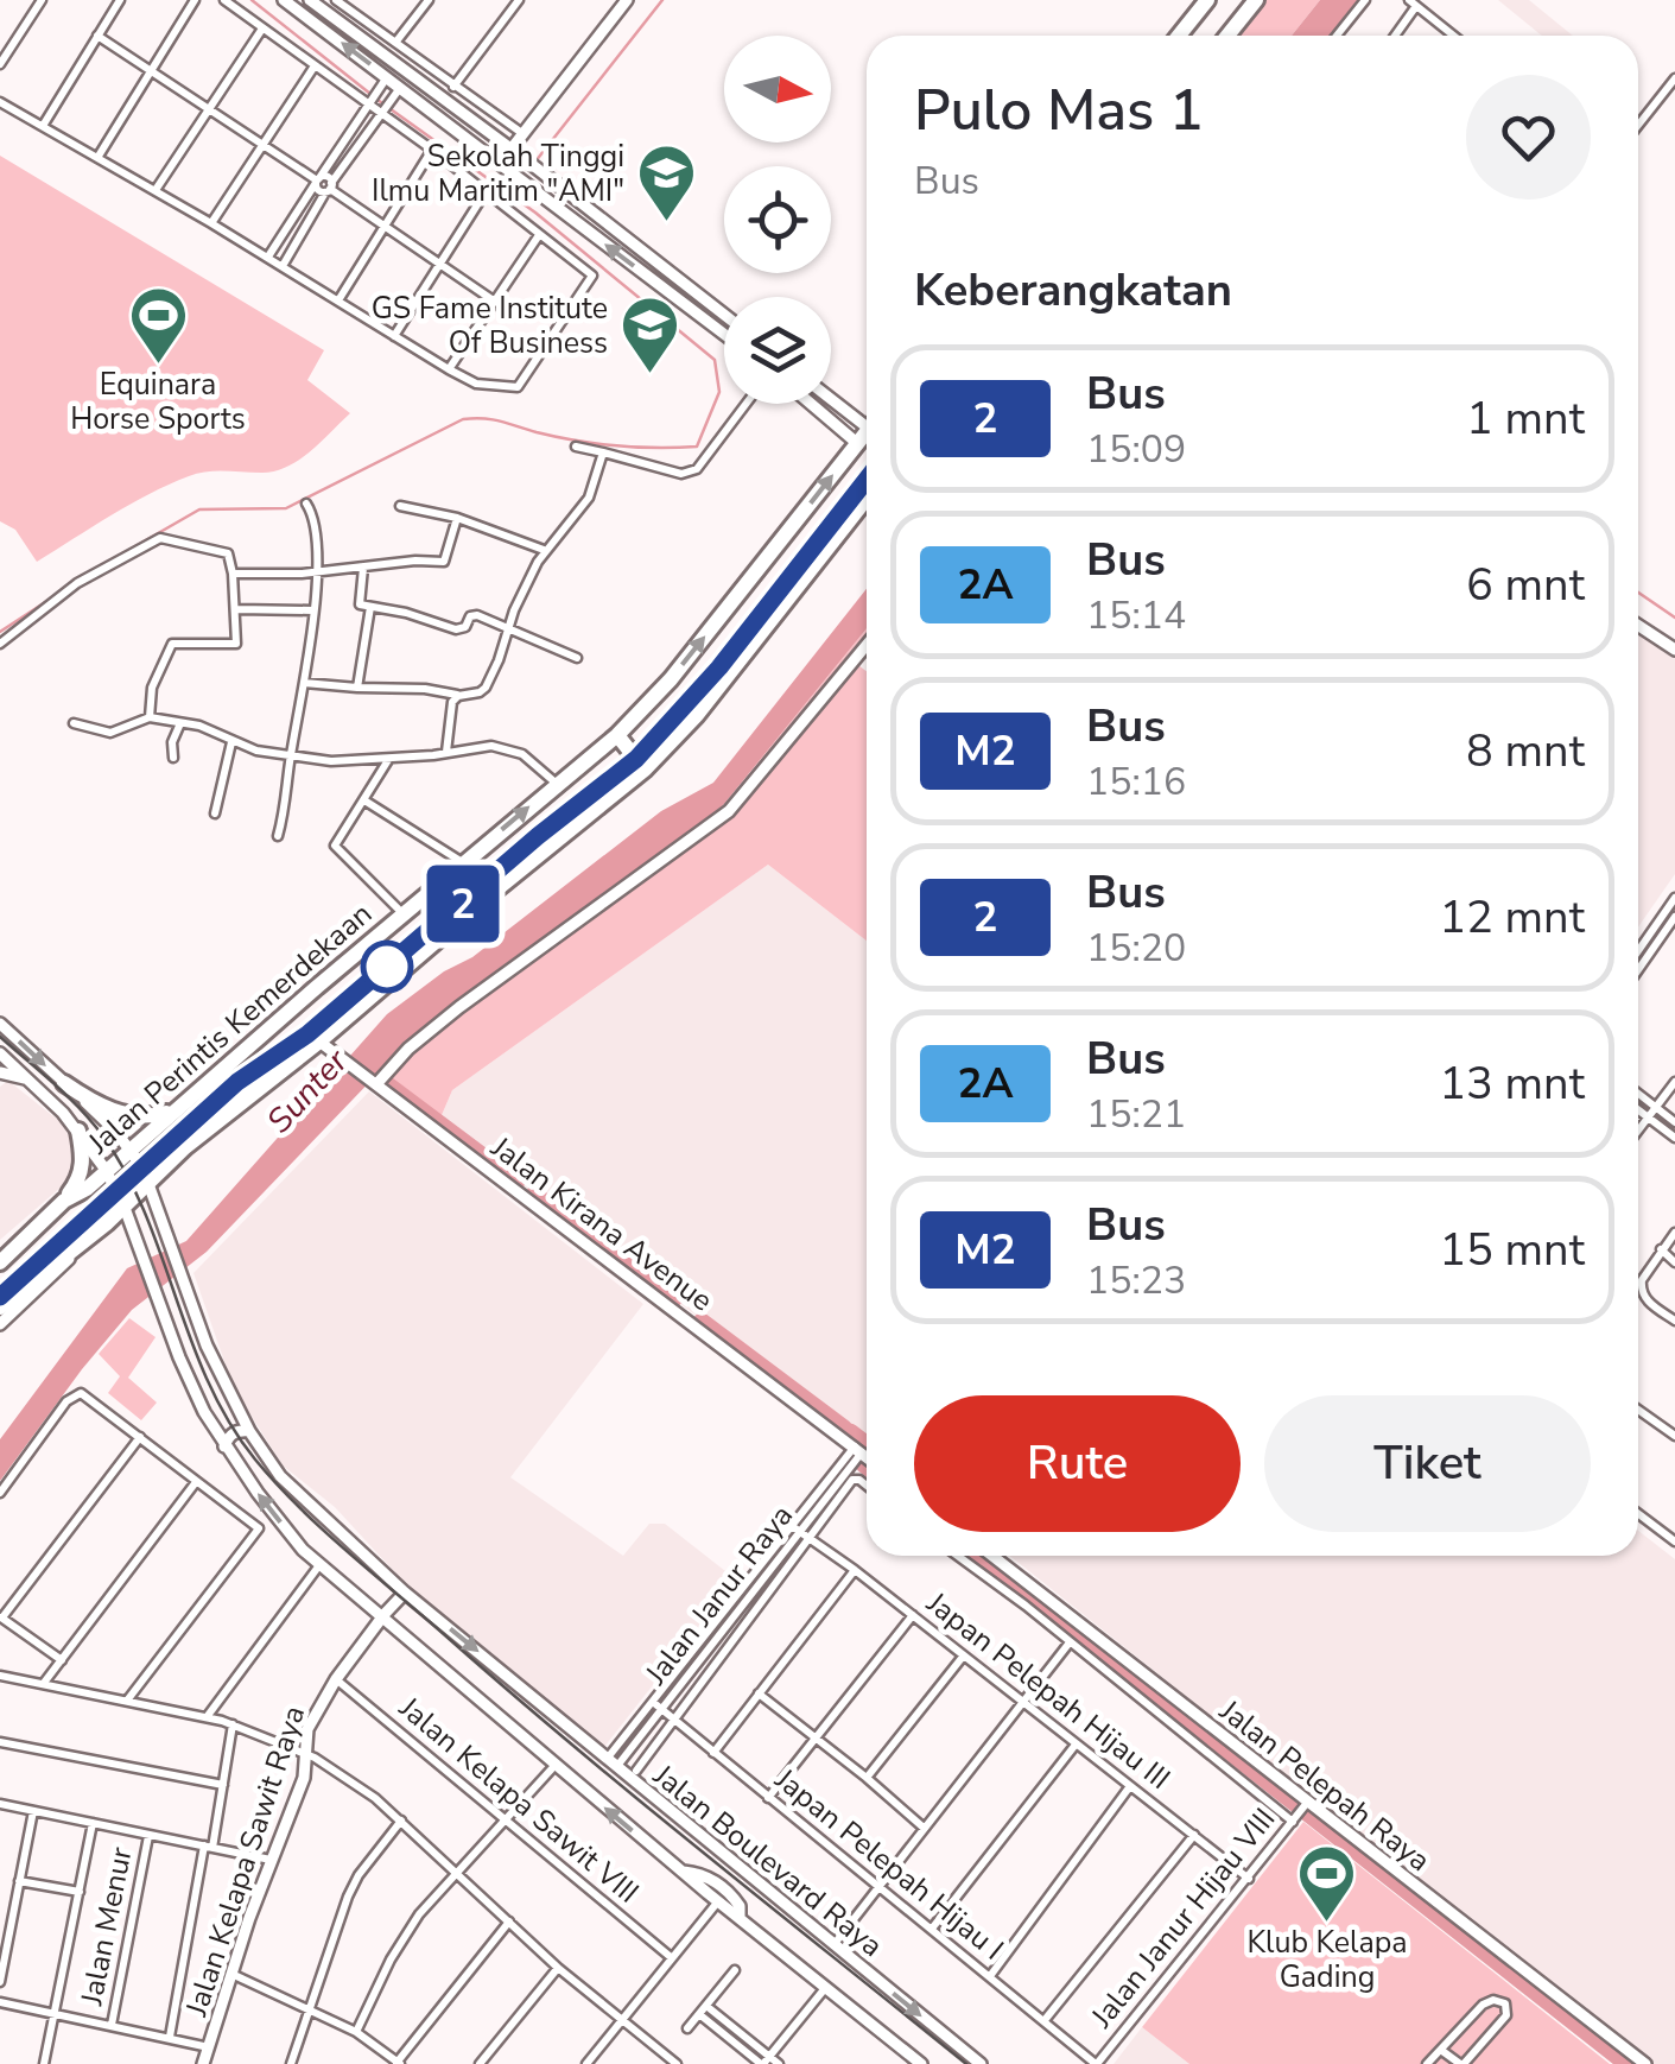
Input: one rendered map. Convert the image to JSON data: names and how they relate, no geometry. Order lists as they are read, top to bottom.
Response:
{
  "streets": {
    "highway": ["Jalan Perintis Kemerdekaan"],
    "street": [
      "Jalan Kirana Avenue",
      "Jalan Janur Raya",
      "Japan Pelepah Hijau III",
      "Jalan Pelepah Raya",
      "Jalan Kelapa Sawit VIII",
      "Jalan Kelapa Sawit Raya",
      "Jalan Boulevard Raya",
      "Japan Pelepah Hijau I",
      "Jalan Janur Hijau VIII",
      "Jalan Menur"
    ]
  },
  "crossings": [
    ["Jalan Perintis Kemerdekaan", "Jalan Kirana Avenue"],
    ["Jalan Perintis Kemerdekaan", "Jalan Boulevard Raya"],
    ["Jalan Kirana Avenue", "Jalan Janur Raya"],
    ["Jalan Janur Raya", "Japan Pelepah Hijau III"],
    ["Jalan Janur Raya", "Jalan Boulevard Raya"],
    ["Jalan Janur Raya", "Japan Pelepah Hijau I"],
    ["Japan Pelepah Hijau III", "Jalan Janur Hijau VIII"],
    ["Jalan Pelepah Raya", "Jalan Janur Hijau VIII"],
    ["Jalan Kelapa Sawit VIII", "Jalan Kelapa Sawit Raya"],
    ["Jalan Kelapa Sawit Raya", "Jalan Boulevard Raya"],
    ["Japan Pelepah Hijau I", "Jalan Janur Hijau VIII"]
  ],
  "water": ["Sunter"],
  "places": {
    "school or university": ["Sekolah Tinggi Ilmu Maritim \"AMI\"", "GS Fame Institute Of Business"],
    "sports": ["Equinara Horse Sports", "Klub Kelapa Gading"]
  },
  "lines": ["bus line 2"],
  "north": "right",
  "page": {
    "on_map": "2",
    "heading": [
      ["Pulo Mas 1", "Bus"],
      "Keberangkatan"
    ],
    "list": [
      {
        "mark": "2",
        "name": "Bus",
        "note": "15:09",
        "value": "1 mnt"
      },
      {
        "mark": "2A",
        "name": "Bus",
        "note": "15:14",
        "value": "6 mnt"
      },
      {
        "mark": "M2",
        "name": "Bus",
        "note": "15:16",
        "value": "8 mnt"
      },
      {
        "mark": "2",
        "name": "Bus",
        "note": "15:20",
        "value": "12 mnt"
      },
      {
        "mark": "2A",
        "name": "Bus",
        "note": "15:21",
        "value": "13 mnt"
      },
      {
        "mark": "M2",
        "name": "Bus",
        "note": "15:23",
        "value": "15 mnt"
      }
    ],
    "buttons": ["Rute", "Tiket"]
  }
}
